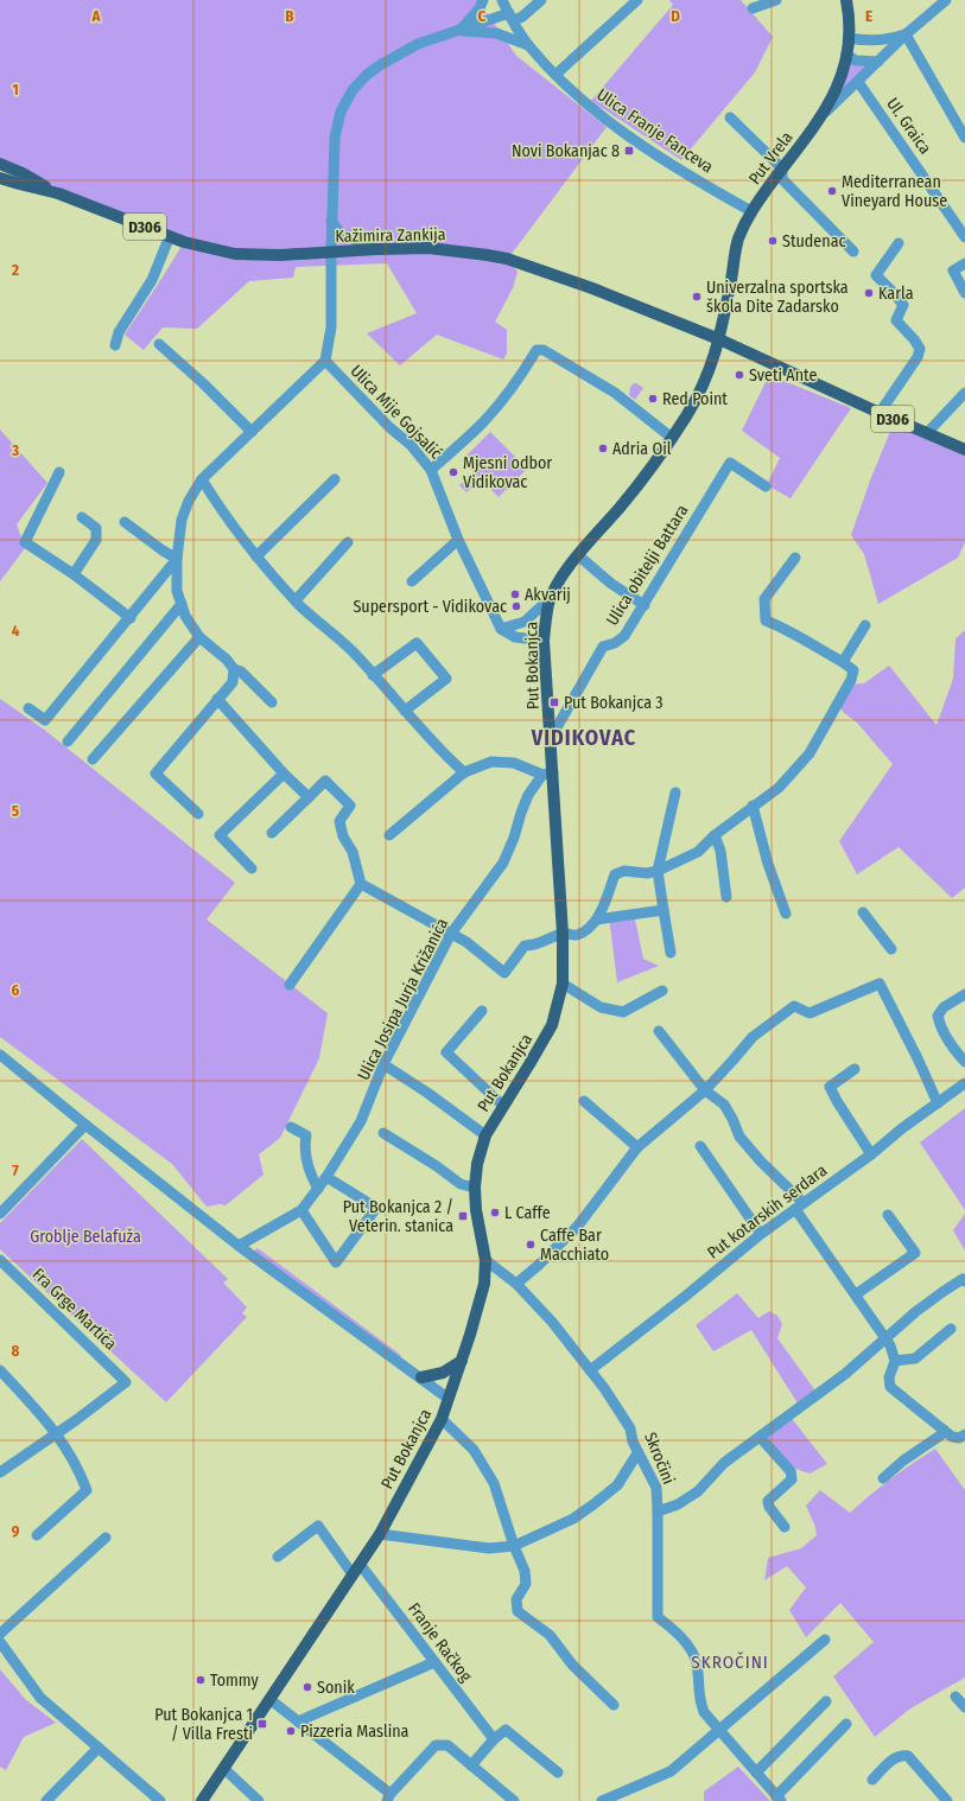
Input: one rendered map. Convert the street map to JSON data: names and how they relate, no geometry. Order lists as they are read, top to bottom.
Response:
{
  "streets": {
    "main road": [
      "Put Vrela",
      "D306",
      "Kažimira Zankija",
      "Put Bokanjca"
    ],
    "street": [
      "Ul. Graica",
      "Ulica Franje Fanceva",
      "Ulica Mije Gojsalić",
      "Ulica obitelji Battara",
      "Ulica Josipa Jurja Križanića",
      "Put kotarskih serdara",
      "Fra Grge Martića",
      "Skročini",
      "Franje Račkog"
    ]
  },
  "crossings": [
    ["Ulica Franje Fanceva", "Put Vrela"],
    ["Put Vrela", "D306"],
    ["Put Vrela", "Kažimira Zankija"],
    ["Put Vrela", "Put Bokanjca"],
    ["D306", "Kažimira Zankija"],
    ["D306", "Put Bokanjca"],
    ["Kažimira Zankija", "Put Bokanjca"],
    ["Ulica obitelji Battara", "Put Bokanjca"],
    ["Put Bokanjca", "Ulica Josipa Jurja Križanića"],
    ["Put Bokanjca", "Skročini"],
    ["Put Bokanjca", "Franje Račkog"],
    ["Put kotarskih serdara", "Skročini"]
  ],
  "districts": ["VIDIKOVAC", "SKROČINI"],
  "parks": ["Groblje Belafuža"],
  "places": {
    "transit": [
      "Novi Bokanjac 8",
      "Put Bokanjca 3",
      "Put Bokanjca 2 / Veterin. stanica",
      "Put Bokanjca 1 / Villa Fresti"
    ],
    "other": [
      "Mediterranean Vineyard House",
      "Studenac",
      "Karla",
      "Univerzalna sportska škola Dite Zadarsko",
      "Sveti Ante",
      "Red Point",
      "Adria Oil",
      "Mjesni odbor Vidikovac",
      "Akvarij",
      "Supersport - Vidikovac",
      "L Caffe",
      "Caffe Bar Macchiato",
      "Tommy",
      "Sonik",
      "Pizzeria Maslina"
    ]
  },
  "grid": {
    "columns": [
      "A",
      "B",
      "C",
      "D",
      "E"
    ],
    "rows": [
      "1",
      "2",
      "3",
      "4",
      "5",
      "6",
      "7",
      "8",
      "9"
    ]
  }
}
